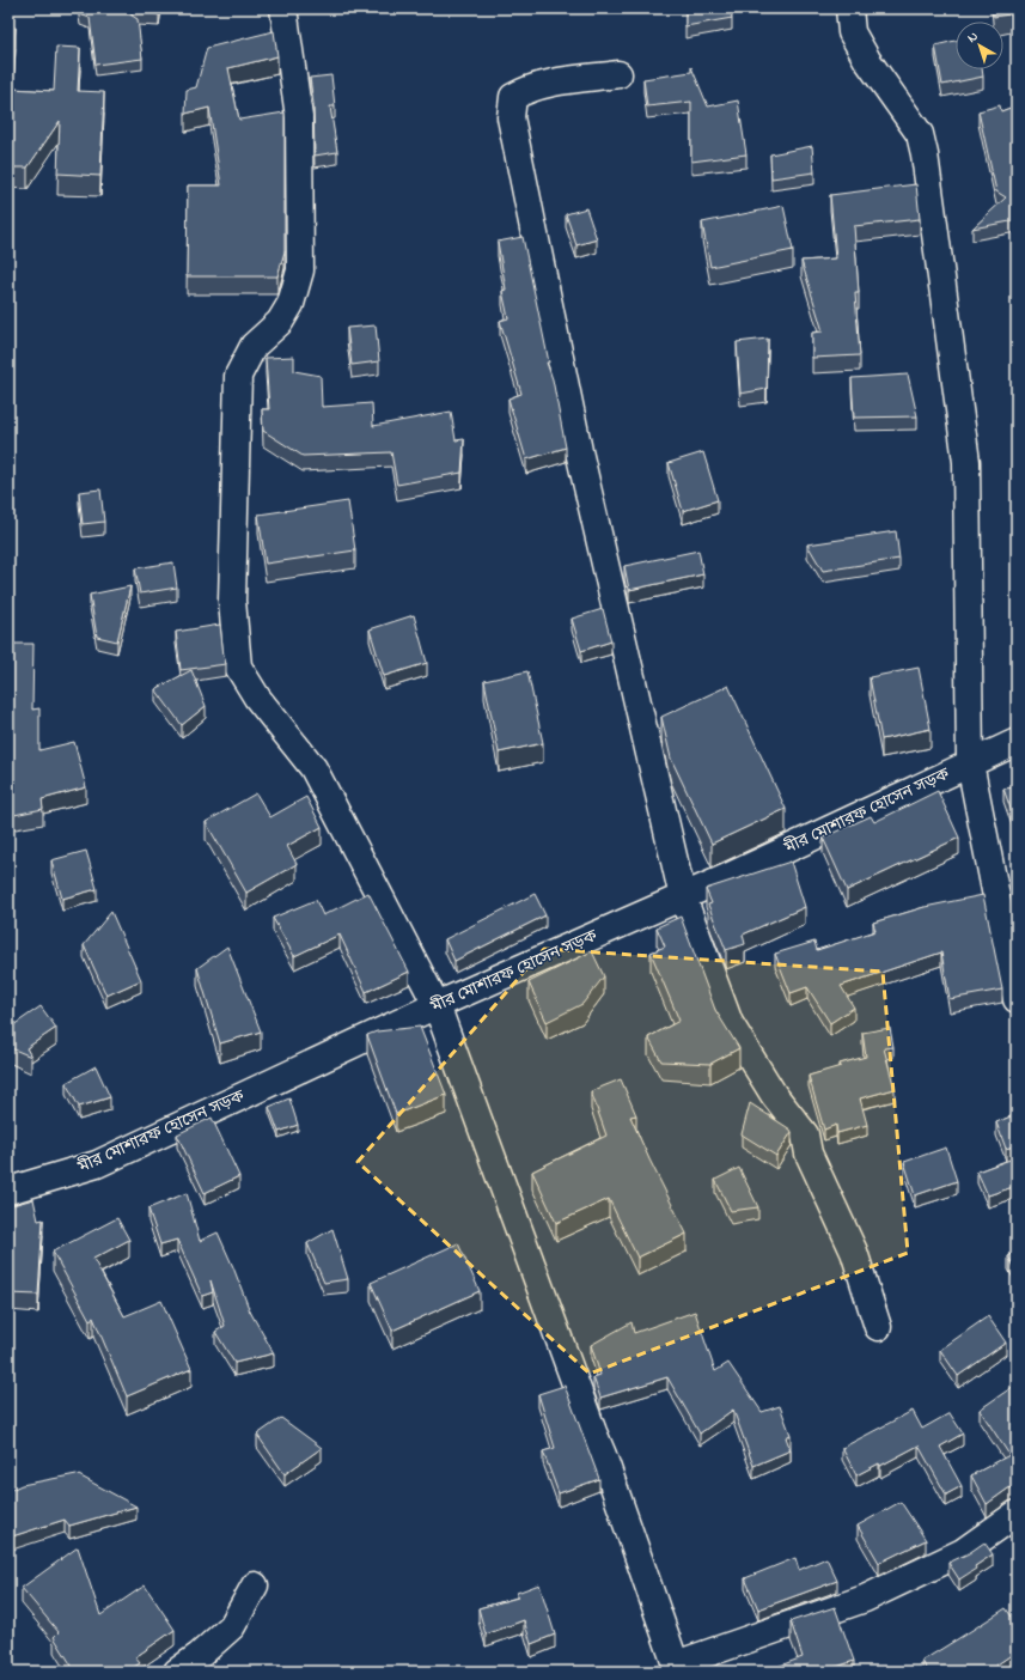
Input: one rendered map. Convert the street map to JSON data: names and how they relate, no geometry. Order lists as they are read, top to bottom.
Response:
{
  "streets": {
    "street": ["মীর মোশারফ হোসেন সড়ক"]
  },
  "north": "top left"
}
